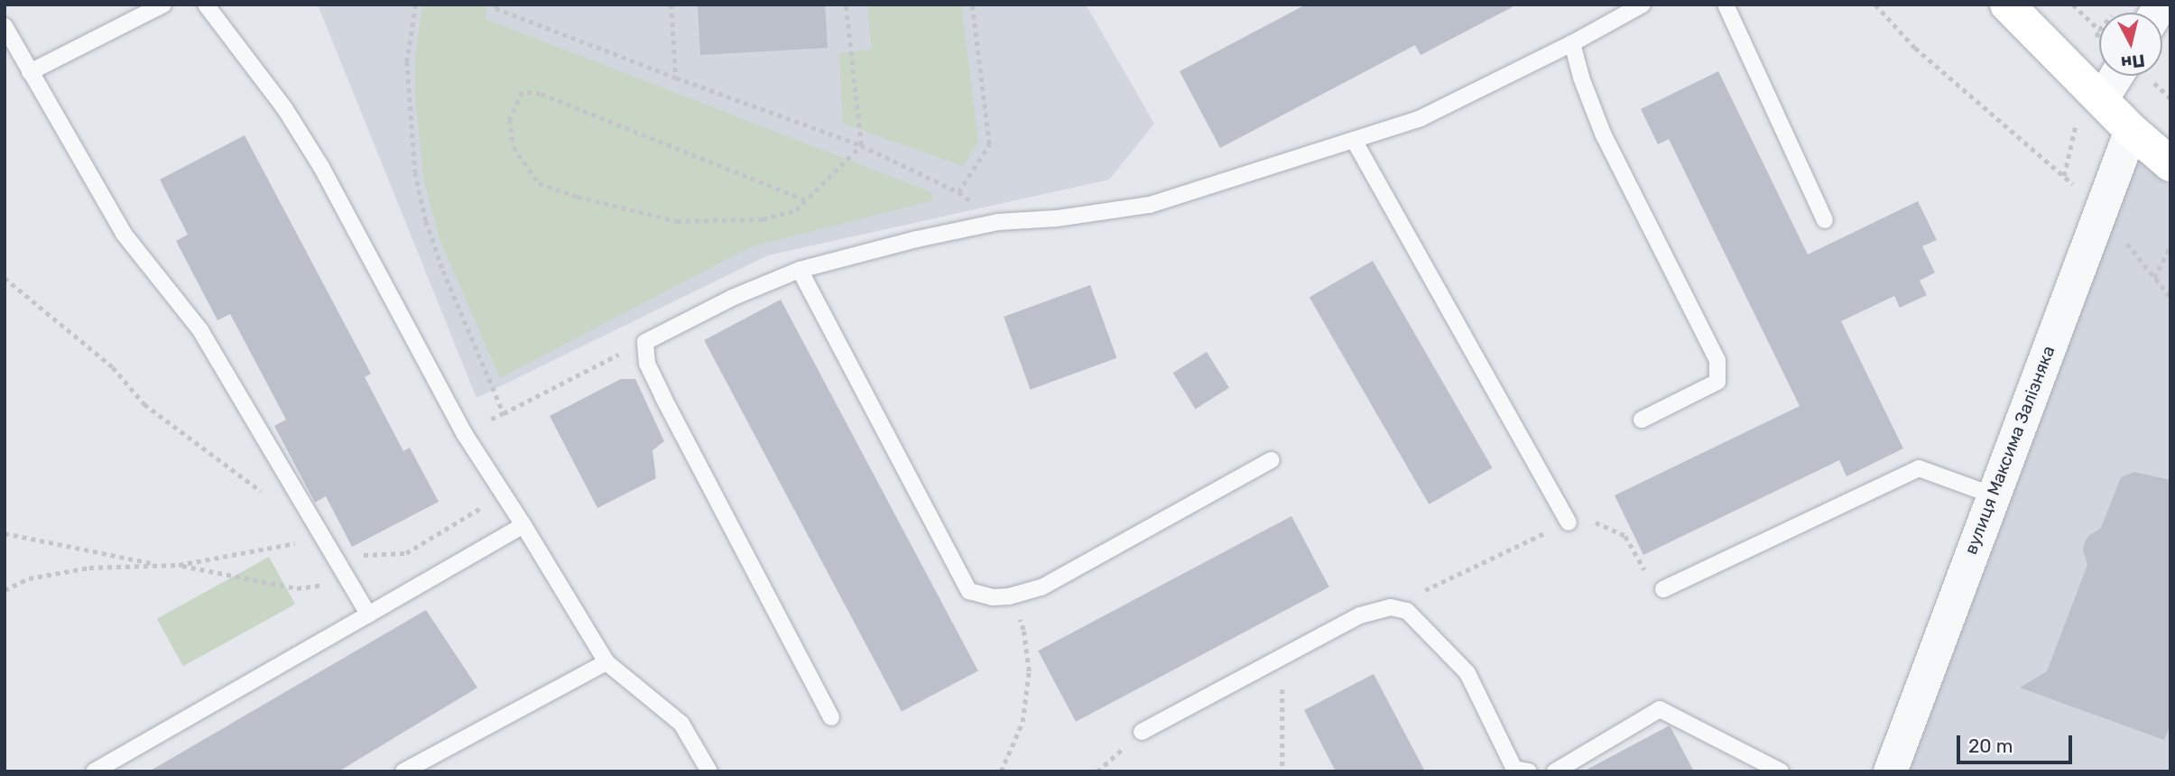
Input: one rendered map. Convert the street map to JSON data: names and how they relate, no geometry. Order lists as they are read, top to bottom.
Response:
{
  "streets": {
    "street": ["вулиця Максима Залізняка"]
  },
  "scale_bar": "20 m",
  "north": "bottom"
}
